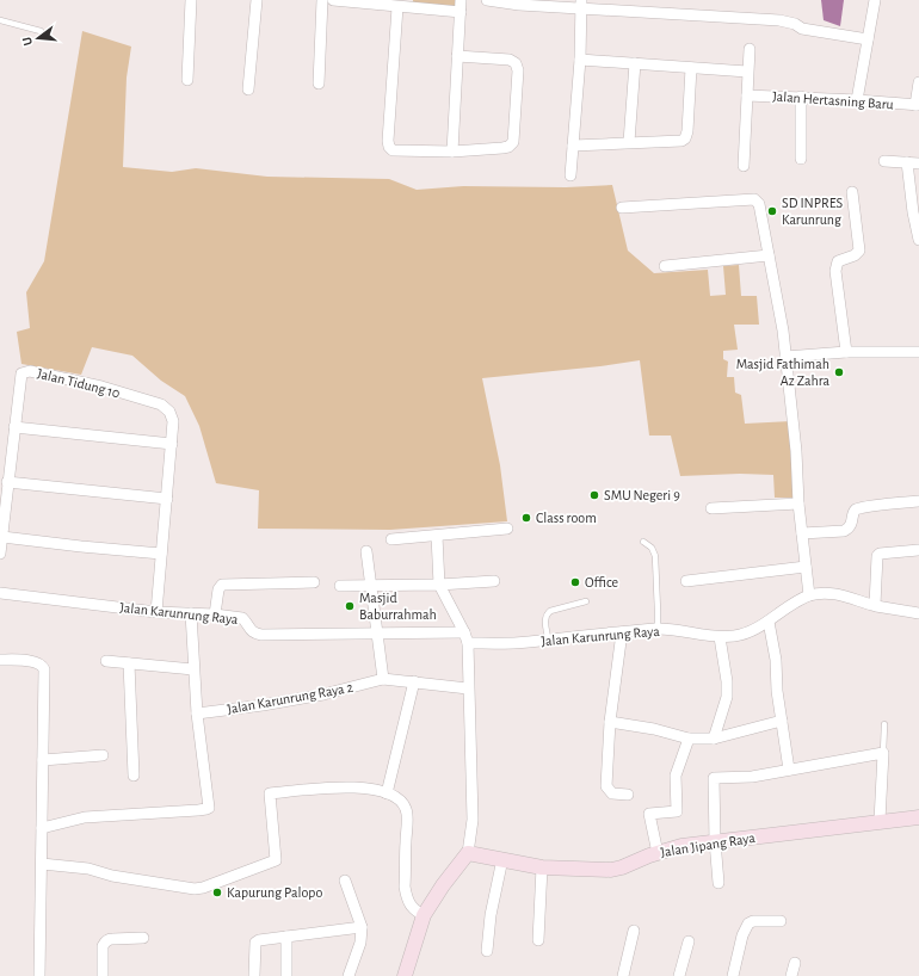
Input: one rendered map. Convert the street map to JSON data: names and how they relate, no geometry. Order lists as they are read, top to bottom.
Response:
{
  "streets": {
    "street": [
      "Jalan Hertasning Baru",
      "Jalan Tidung 10",
      "Jalan Karunrung Raya",
      "Jalan Karunrung Raya 2",
      "Jalan Jipang Raya"
    ]
  },
  "crossings": [
    ["Jalan Tidung 10", "Jalan Karunrung Raya"]
  ],
  "places": [
    "SD INPRES Karunrung",
    "Masjid Fathimah Az Zahra",
    "SMU Negeri 9",
    "Class room",
    "Office",
    "Masjid Baburrahmah",
    "Kapurung Palopo"
  ],
  "north": "left"
}
